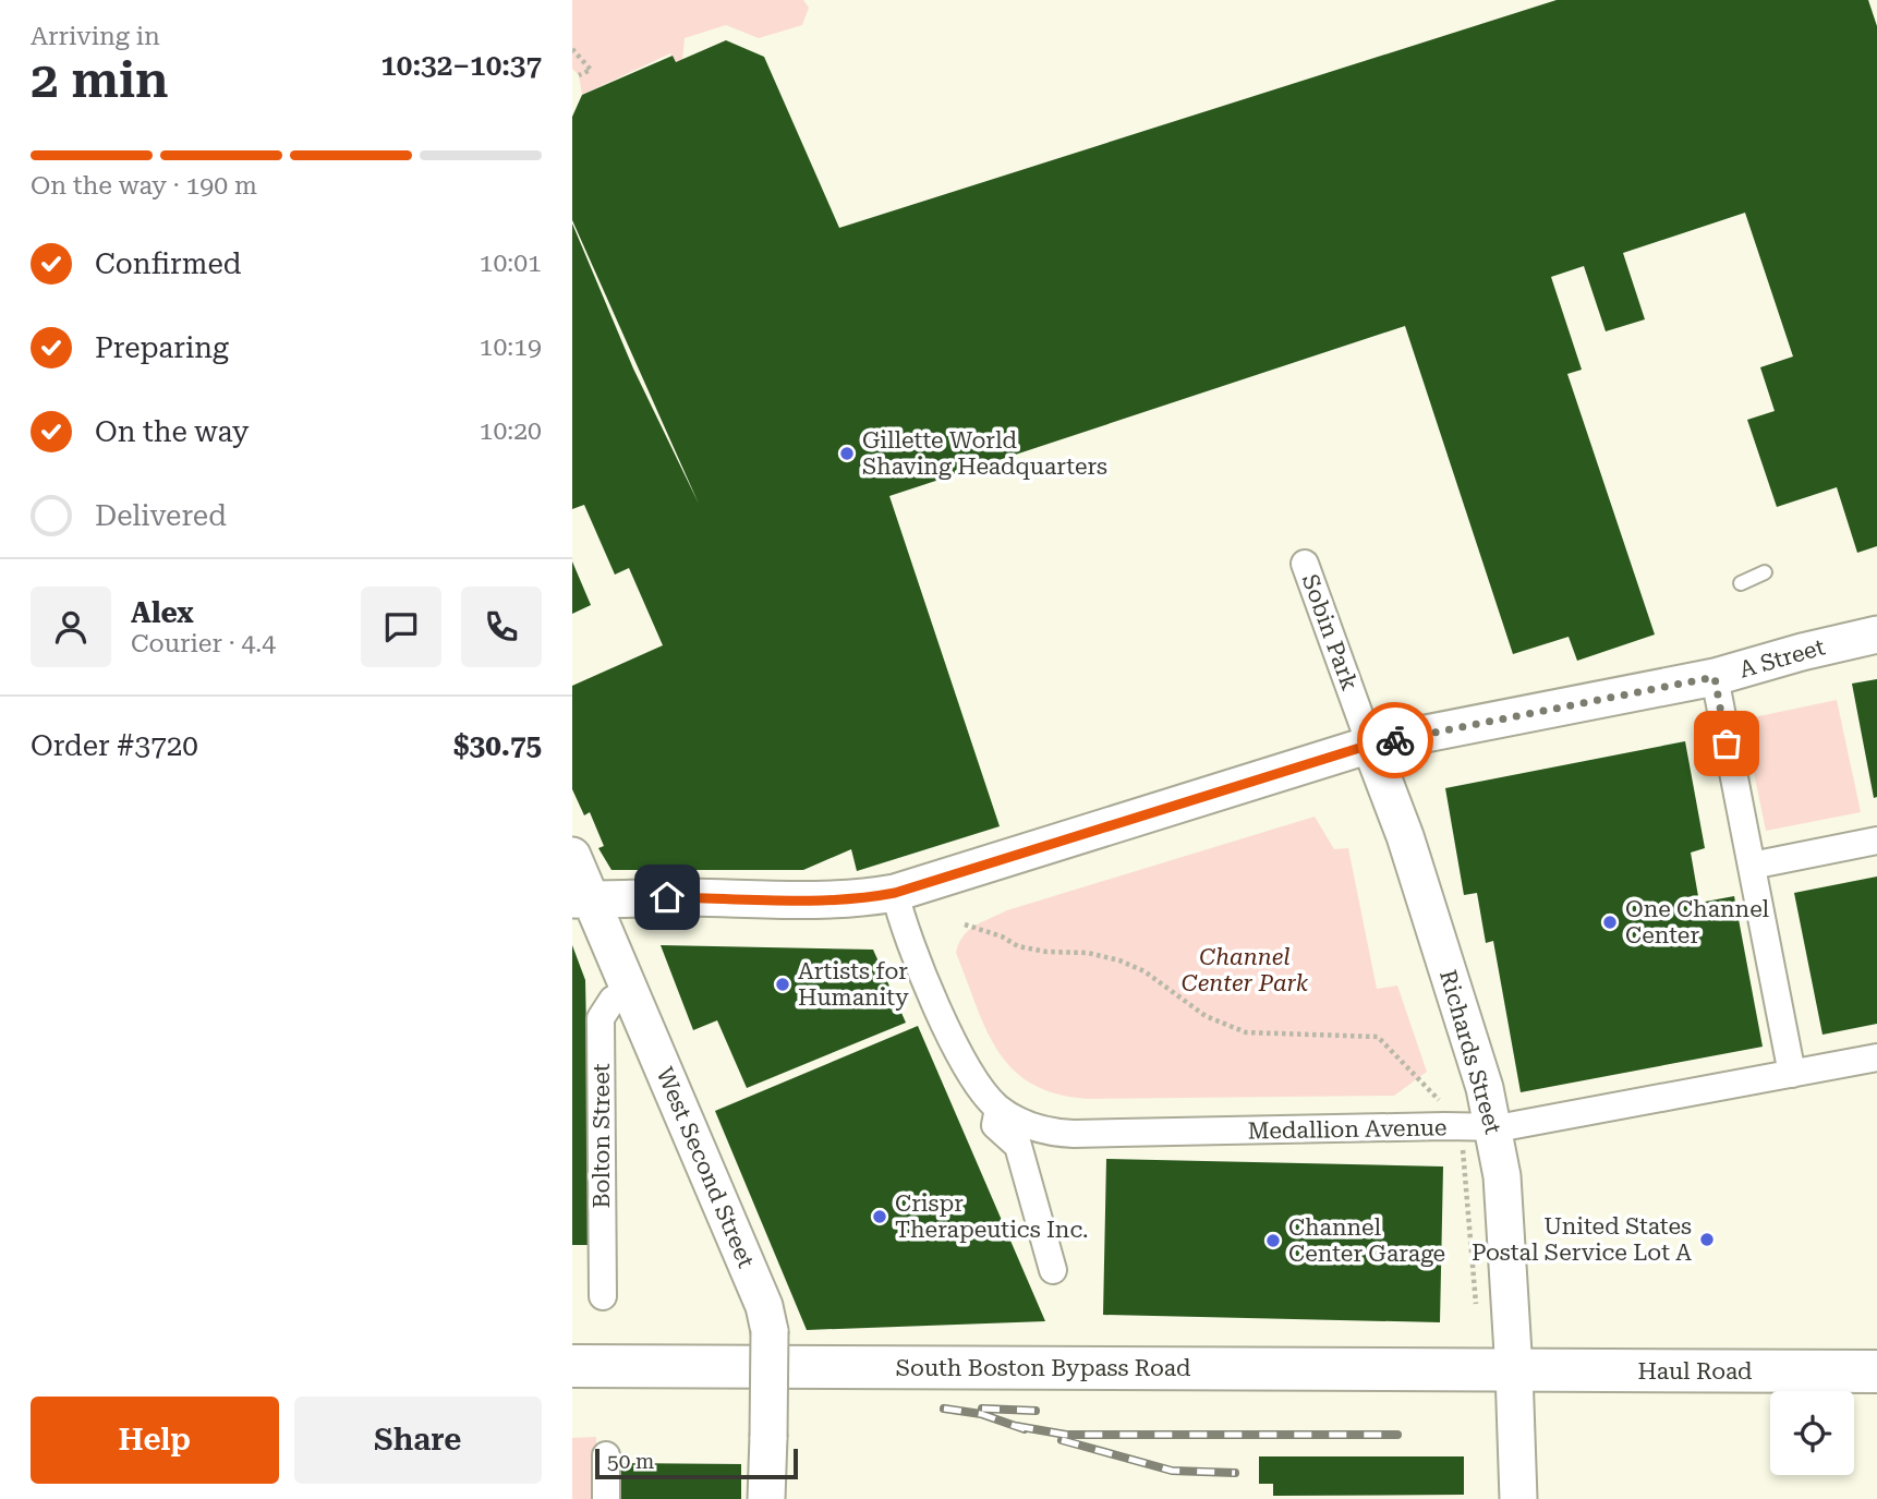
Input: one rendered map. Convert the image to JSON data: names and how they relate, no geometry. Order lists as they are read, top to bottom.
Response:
{
  "streets": {
    "main road": [
      "A Street",
      "Richards Street",
      "West Second Street",
      "South Boston Bypass Road",
      "Haul Road"
    ],
    "street": ["Sobin Park", "Medallion Avenue", "Bolton Street"]
  },
  "crossings": [
    ["Sobin Park", "A Street"],
    ["Sobin Park", "Richards Street"],
    ["A Street", "Richards Street"],
    ["A Street", "West Second Street"],
    ["Richards Street", "Medallion Avenue"],
    ["Richards Street", "South Boston Bypass Road"],
    ["Richards Street", "Haul Road"],
    ["Bolton Street", "West Second Street"],
    ["South Boston Bypass Road", "Haul Road"]
  ],
  "parks": ["Channel Center Park"],
  "places": [
    "Gillette World Shaving Headquarters",
    "One Channel Center",
    "Artists for Humanity",
    "Crispr Therapeutics Inc.",
    "United States Postal Service Lot A",
    "Channel Center Garage"
  ],
  "scale_bar": "50 m",
  "page": {
    "heading": ["2 min", "Arriving in", "10:32–10:37"],
    "panel": [
      "Alex",
      "Courier · 4.4",
      "Order #3720",
      "$30.75"
    ],
    "bar": "On the way · 190 m",
    "list": [
      ["Confirmed", "10:01"],
      ["Preparing", "10:19"],
      ["On the way", "10:20"],
      "Delivered"
    ],
    "buttons": ["Help", "Share"],
    "scale": "50 m"
  }
}
